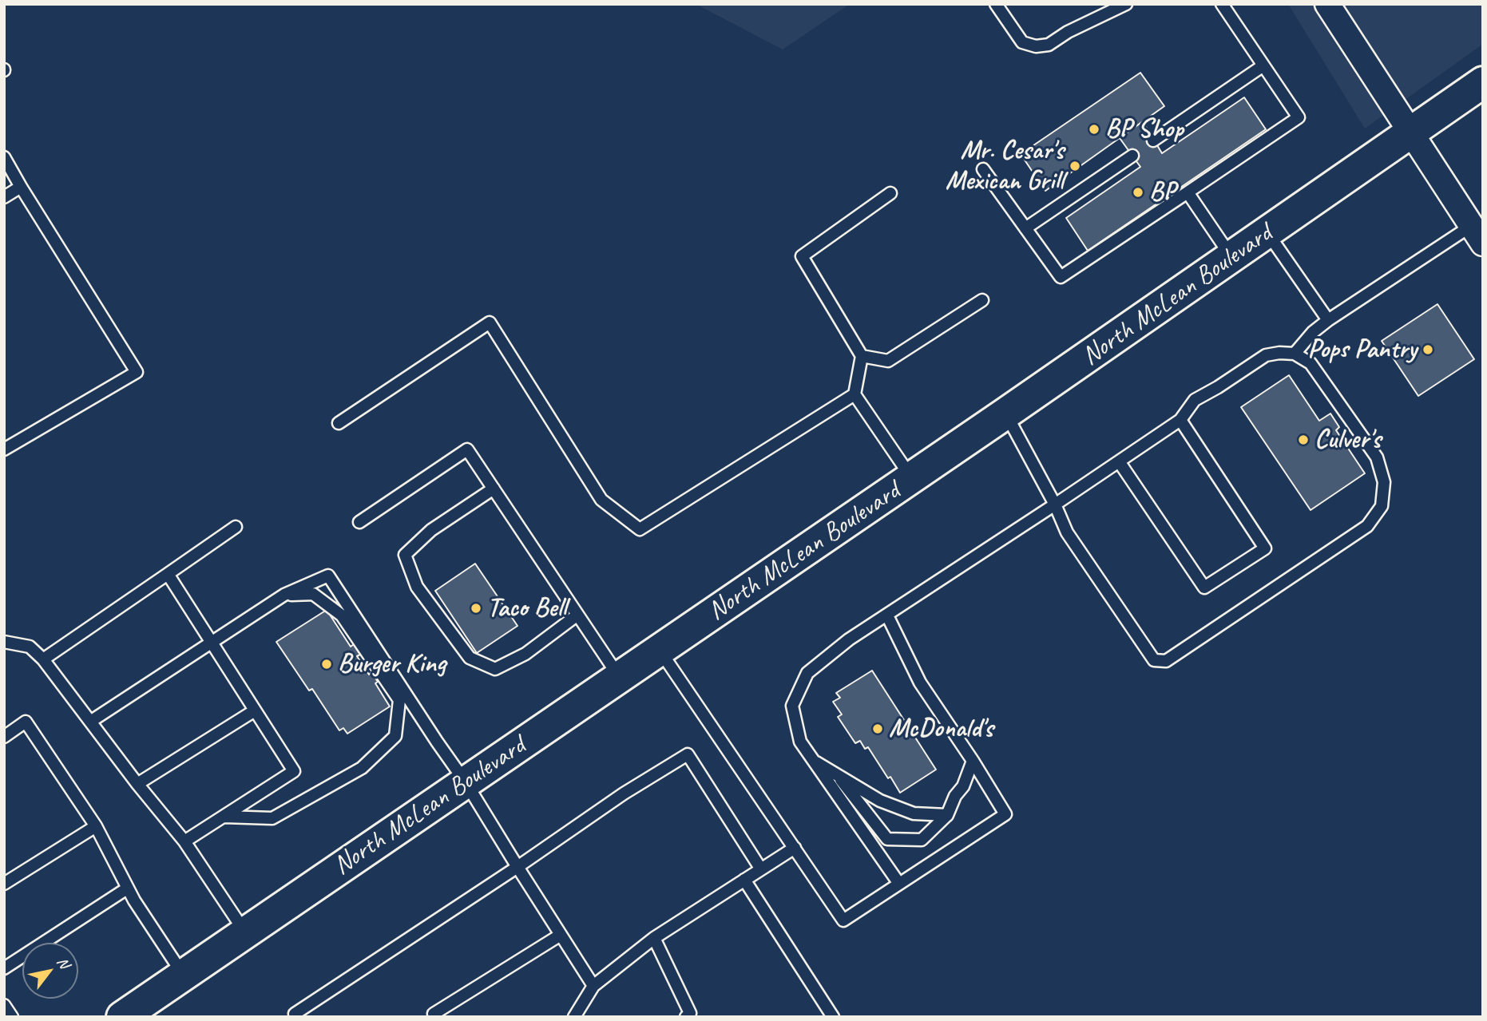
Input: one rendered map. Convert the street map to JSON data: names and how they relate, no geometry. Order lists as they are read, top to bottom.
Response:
{
  "streets": {
    "main road": ["North McLean Boulevard"]
  },
  "places": [
    "BP Shop",
    "Mr. Cesar's Mexican Grill",
    "BP",
    "Pops Pantry",
    "Culver's",
    "Taco Bell",
    "Burger King",
    "McDonald's"
  ],
  "north": "top right"
}
